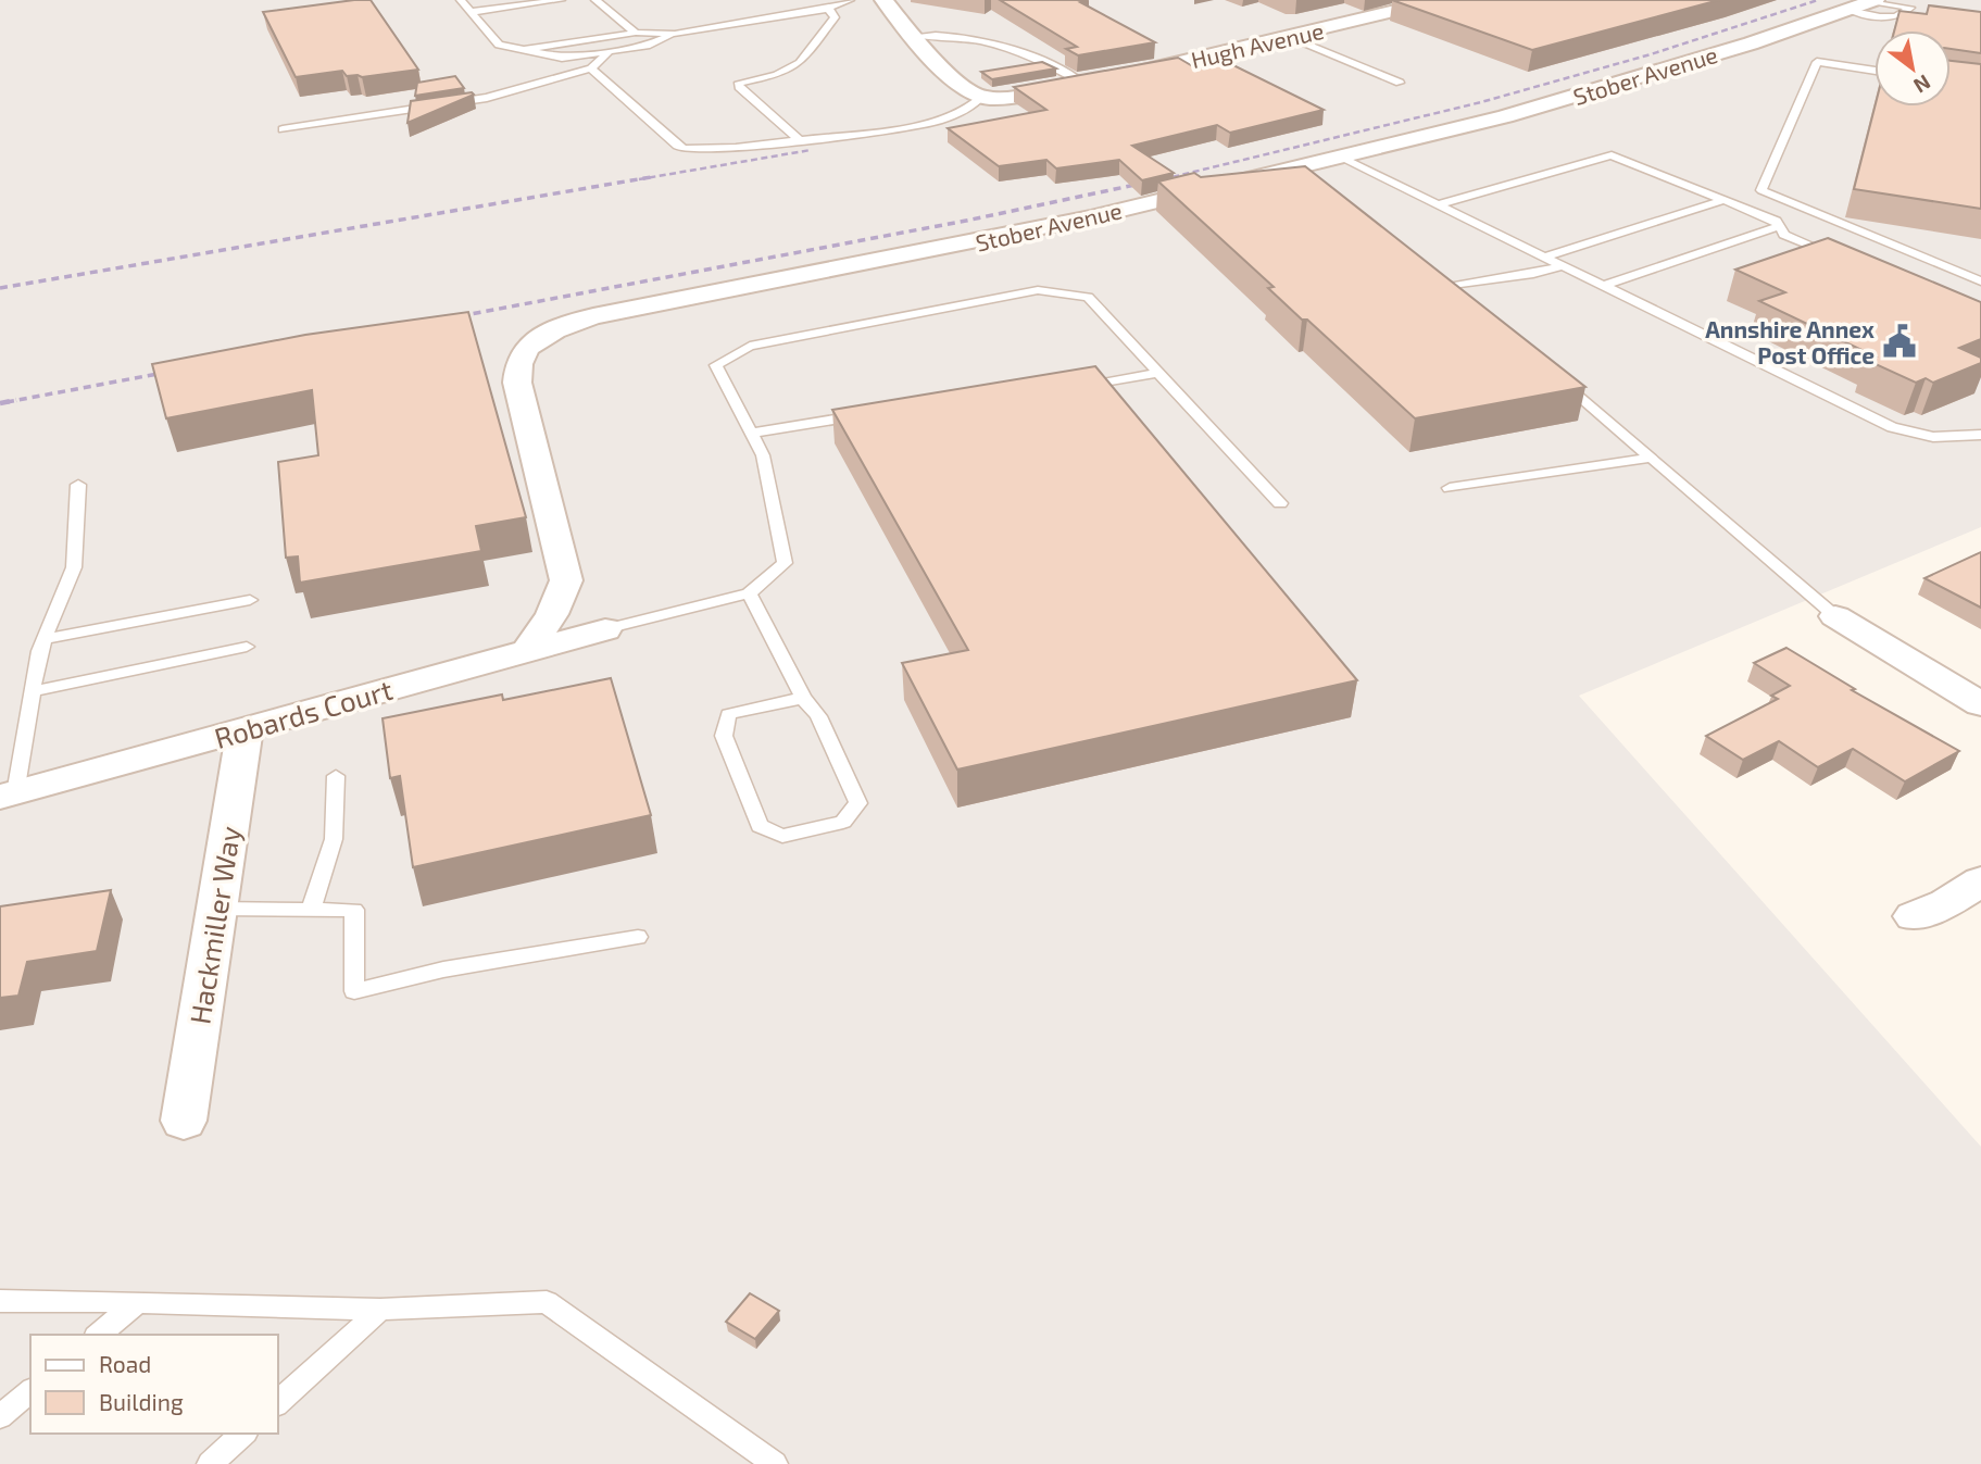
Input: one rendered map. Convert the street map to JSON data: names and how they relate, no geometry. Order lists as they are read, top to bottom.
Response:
{
  "streets": {
    "street": [
      "Hugh Avenue",
      "Stober Avenue",
      "Robards Court",
      "Hackmiller Way"
    ]
  },
  "crossings": [
    ["Stober Avenue", "Robards Court"],
    ["Robards Court", "Hackmiller Way"]
  ],
  "places": {
    "public building": ["Annshire Annex Post Office"]
  },
  "legend": ["Road", "Building"],
  "north": "bottom right"
}
